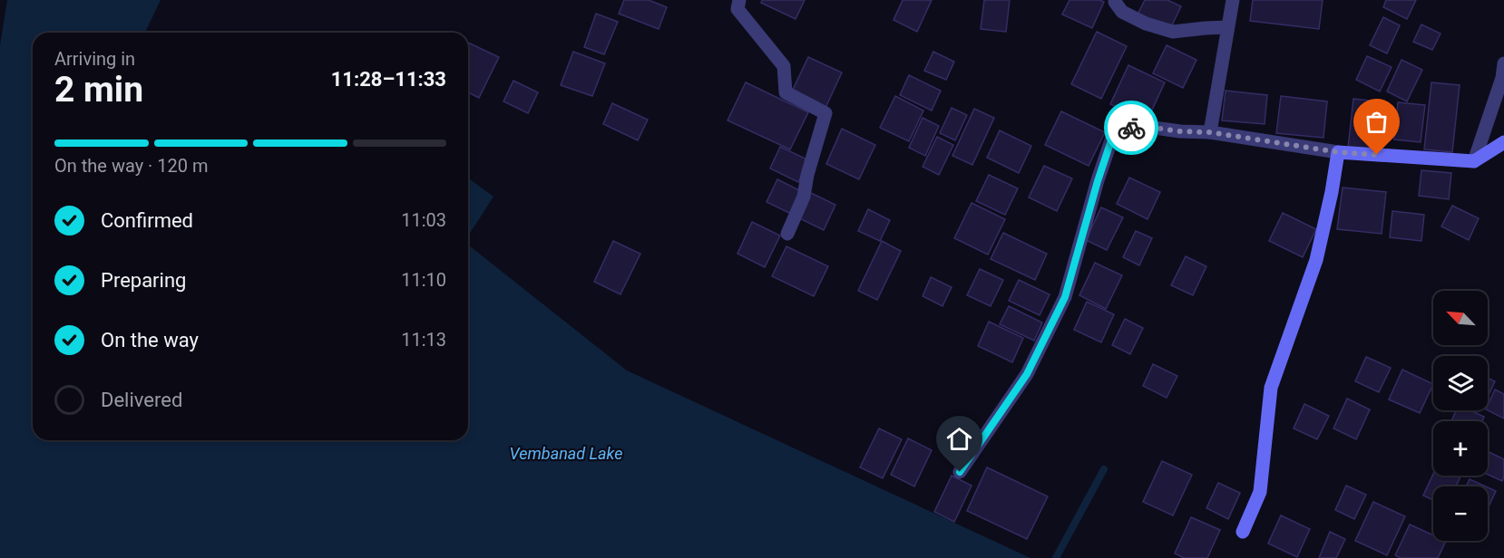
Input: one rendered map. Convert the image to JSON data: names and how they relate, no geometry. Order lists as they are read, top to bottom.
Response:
{
  "water": ["Vembanad Lake"],
  "north": "top left",
  "page": {
    "heading": ["2 min", "Arriving in", "11:28–11:33"],
    "bar": "On the way · 120 m",
    "list": [
      ["Confirmed", "11:03"],
      ["Preparing", "11:10"],
      ["On the way", "11:13"],
      "Delivered"
    ],
    "map_buttons": ["+", "−"]
  }
}
